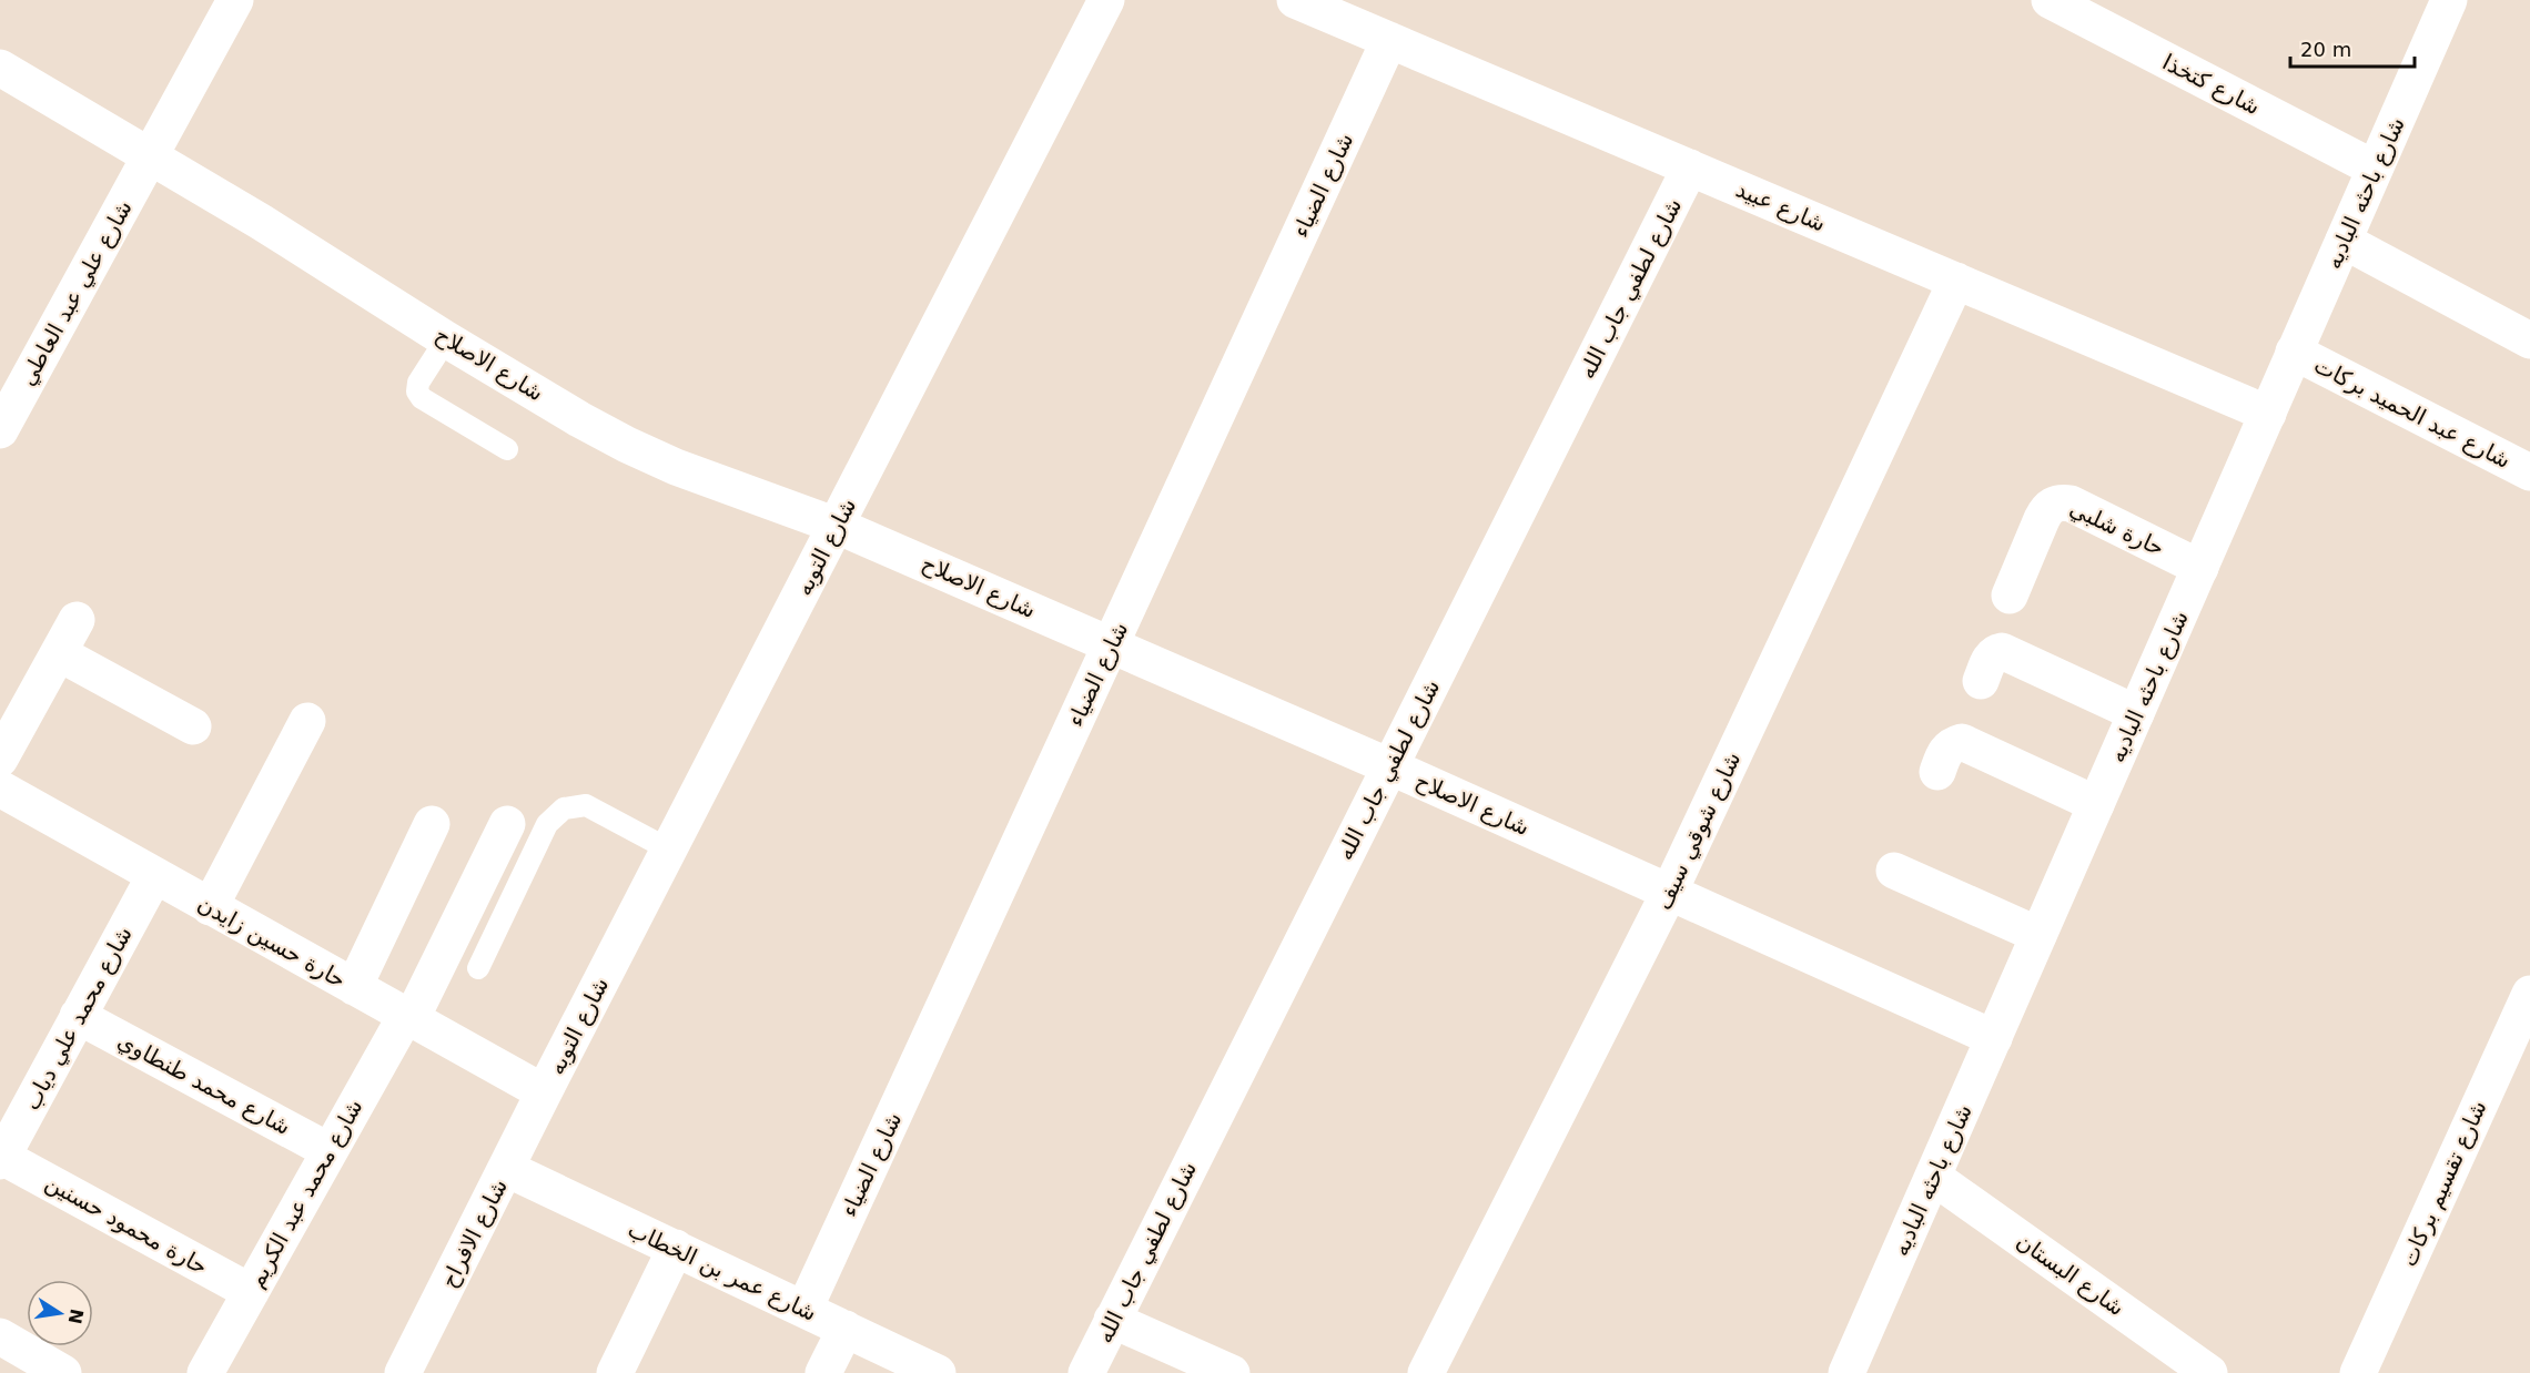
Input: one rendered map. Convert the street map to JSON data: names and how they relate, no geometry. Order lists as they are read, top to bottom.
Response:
{
  "streets": {
    "street": [
      "شارع كتخذا",
      "شارع الضياء",
      "شارع باحثه الباديه",
      "شارع عبيد",
      "شارع لطفي جاب الله",
      "شارع علي عبد العاطي",
      "شارع الاصلاح",
      "شارع عبد الحميد بركات",
      "حارة شلبي",
      "شارع التوبه",
      "شارع شوقي سيف",
      "حارة حسين زايدن",
      "شارع محمد علي دياب",
      "شارع محمد طنطاوي",
      "شارع تقسيم بركات",
      "شارع محمد عبد الكريم",
      "حارة محمود حسنين",
      "شارع الافراح",
      "شارع عمر بن الخطاب",
      "شارع البستان"
    ]
  },
  "crossings": [
    ["شارع كتخذا", "شارع باحثه الباديه"],
    ["شارع الضياء", "شارع عبيد"],
    ["شارع الضياء", "شارع الاصلاح"],
    ["شارع الضياء", "شارع عمر بن الخطاب"],
    ["شارع باحثه الباديه", "شارع عبيد"],
    ["شارع باحثه الباديه", "شارع الاصلاح"],
    ["شارع باحثه الباديه", "شارع عبد الحميد بركات"],
    ["شارع باحثه الباديه", "حارة شلبي"],
    ["شارع باحثه الباديه", "شارع البستان"],
    ["شارع عبيد", "شارع لطفي جاب الله"],
    ["شارع عبيد", "شارع شوقي سيف"],
    ["شارع لطفي جاب الله", "شارع الاصلاح"],
    ["شارع علي عبد العاطي", "شارع الاصلاح"],
    ["شارع الاصلاح", "شارع التوبه"],
    ["شارع الاصلاح", "شارع شوقي سيف"],
    ["شارع التوبه", "حارة حسين زايدن"],
    ["شارع التوبه", "شارع الافراح"],
    ["حارة حسين زايدن", "شارع محمد علي دياب"],
    ["حارة حسين زايدن", "شارع محمد عبد الكريم"],
    ["حارة حسين زايدن", "شارع الافراح"],
    ["شارع محمد علي دياب", "شارع محمد طنطاوي"],
    ["شارع محمد علي دياب", "حارة محمود حسنين"],
    ["شارع محمد طنطاوي", "شارع محمد عبد الكريم"],
    ["شارع محمد عبد الكريم", "حارة محمود حسنين"],
    ["شارع الافراح", "شارع عمر بن الخطاب"]
  ],
  "scale_bar": "20 m",
  "north": "right"
}
